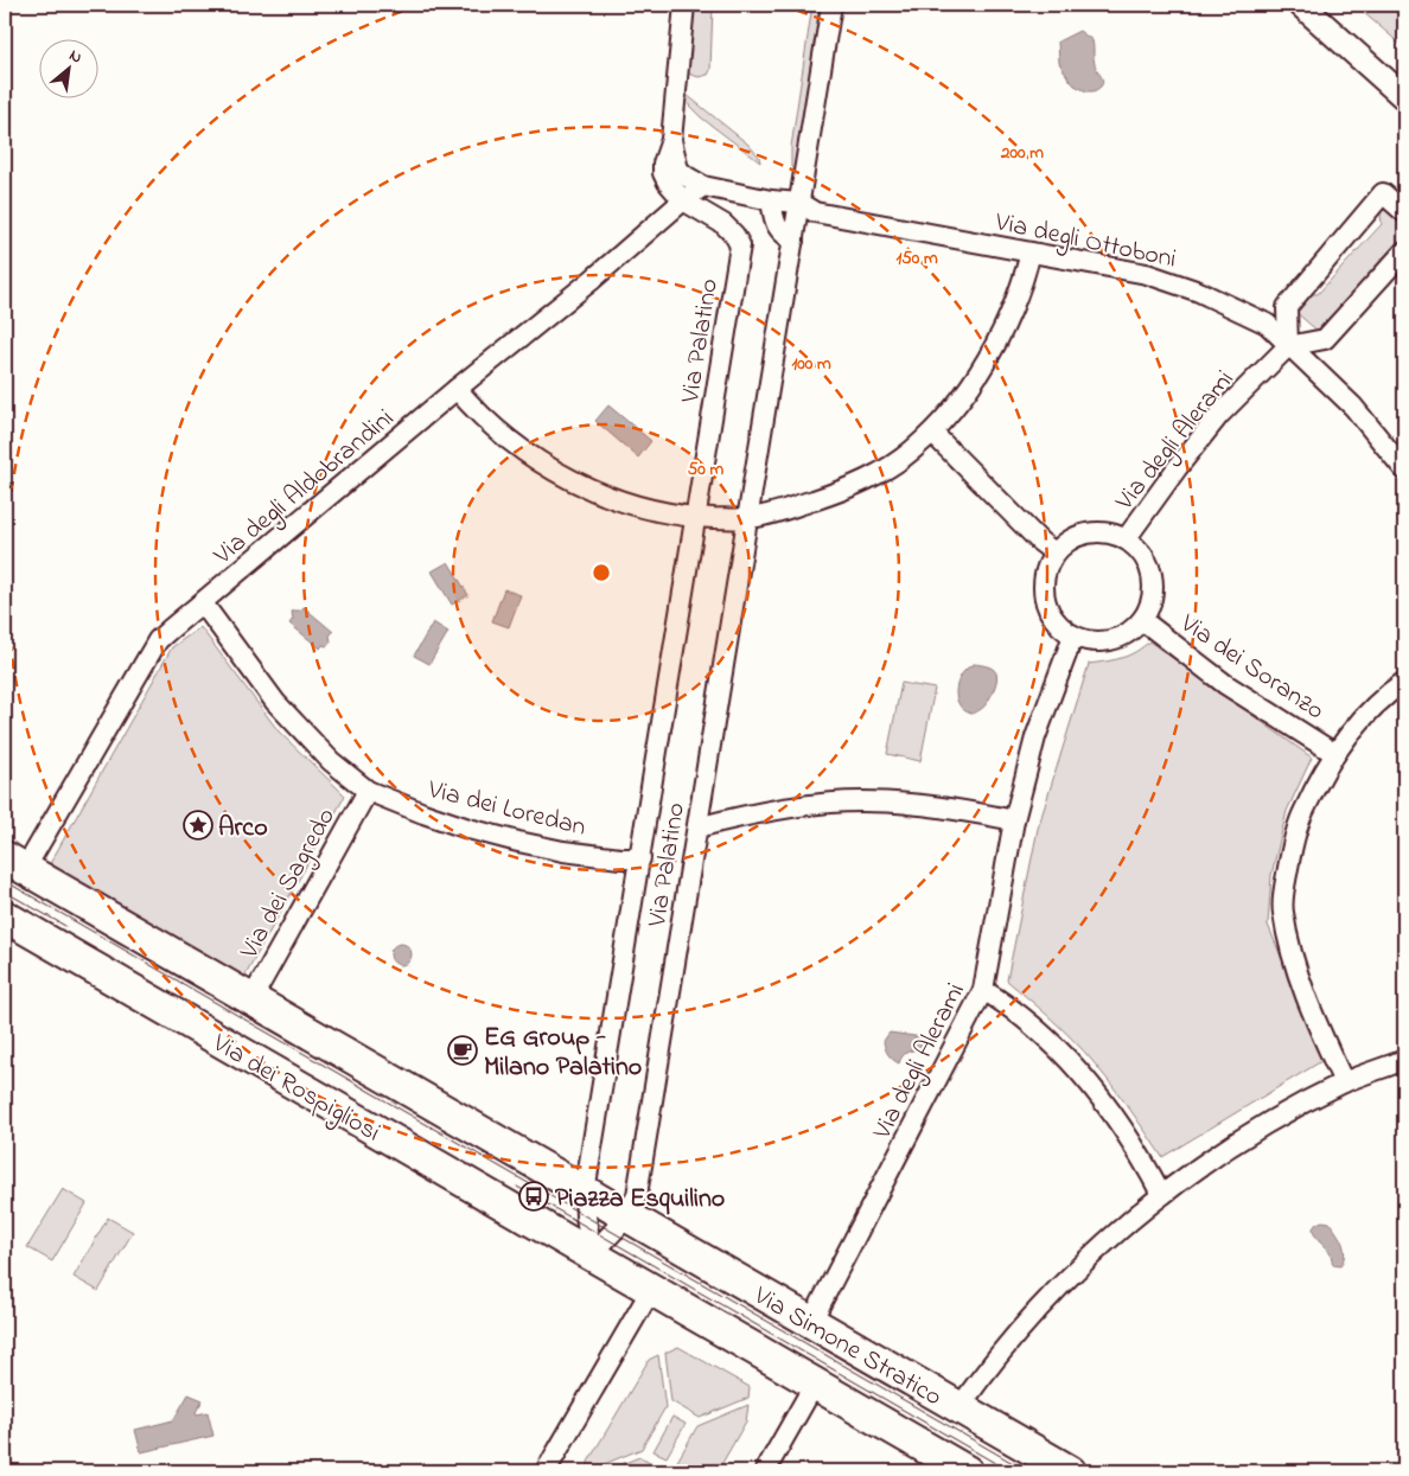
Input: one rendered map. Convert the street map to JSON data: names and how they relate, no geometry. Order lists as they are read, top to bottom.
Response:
{
  "streets": {
    "main road": ["Via dei Rospigliosi", "Via Simone Stratico"],
    "street": [
      "Via degli Ottoboni",
      "Via Palatino",
      "Via degli Alerami",
      "Via degli Aldobrandini",
      "Via dei Soranzo",
      "Via dei Loredan",
      "Via dei Sagredo"
    ]
  },
  "crossings": [
    ["Via degli Ottoboni", "Via Palatino"],
    ["Via degli Ottoboni", "Via degli Alerami"],
    ["Via degli Ottoboni", "Via degli Aldobrandini"],
    ["Via Palatino", "Via degli Aldobrandini"],
    ["Via Palatino", "Via dei Loredan"],
    ["Via Palatino", "Via dei Rospigliosi"],
    ["Via Palatino", "Via Simone Stratico"],
    ["Via degli Alerami", "Via dei Soranzo"],
    ["Via degli Alerami", "Via Simone Stratico"],
    ["Via degli Aldobrandini", "Via dei Loredan"],
    ["Via degli Aldobrandini", "Via dei Rospigliosi"],
    ["Via dei Loredan", "Via dei Sagredo"],
    ["Via dei Sagredo", "Via dei Rospigliosi"],
    ["Via dei Rospigliosi", "Via Simone Stratico"]
  ],
  "places": {
    "place": ["Arco"],
    "cafe": ["EG Group - Milano Palatino"],
    "bus stop": ["Piazza Esquilino"]
  },
  "north": "top right",
  "rings": [
    "200 m",
    "150 m",
    "100 m",
    "50 m"
  ]
}
